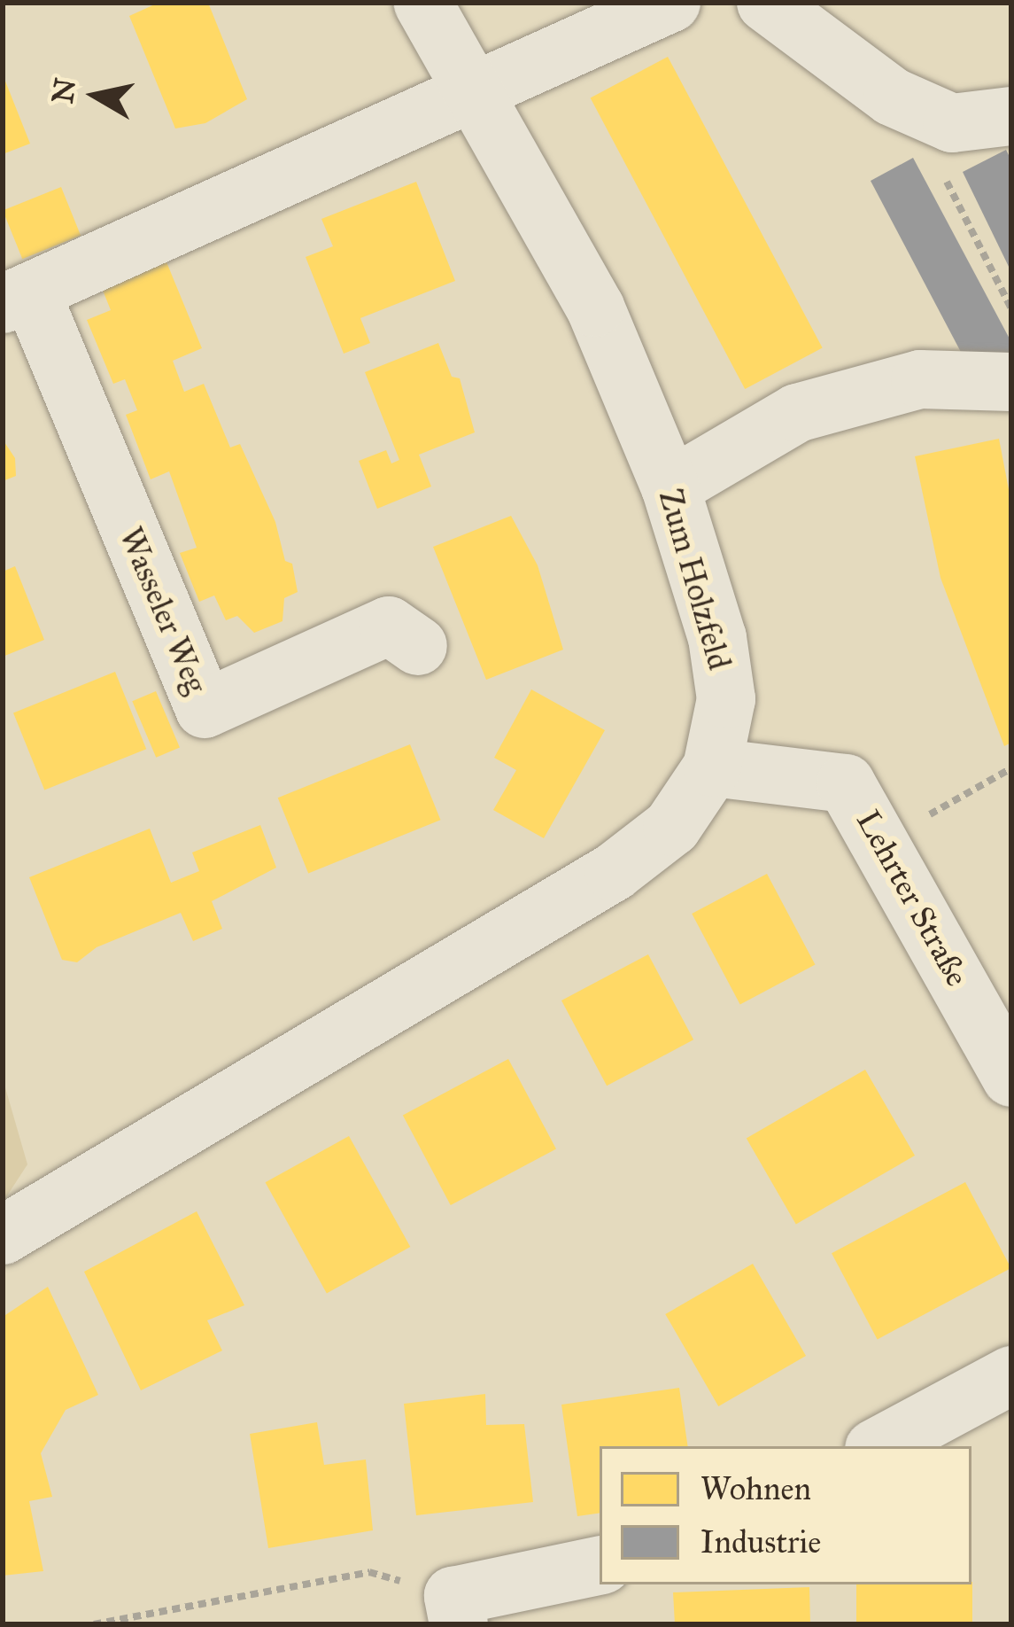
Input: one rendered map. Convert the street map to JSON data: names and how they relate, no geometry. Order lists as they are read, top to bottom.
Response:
{
  "streets": {
    "street": ["Zum Holzfeld", "Wasseler Weg", "Lehrter Straße"]
  },
  "crossings": [
    ["Zum Holzfeld", "Wasseler Weg"],
    ["Zum Holzfeld", "Lehrter Straße"]
  ],
  "legend": ["Wohnen", "Industrie"],
  "north": "left"
}
